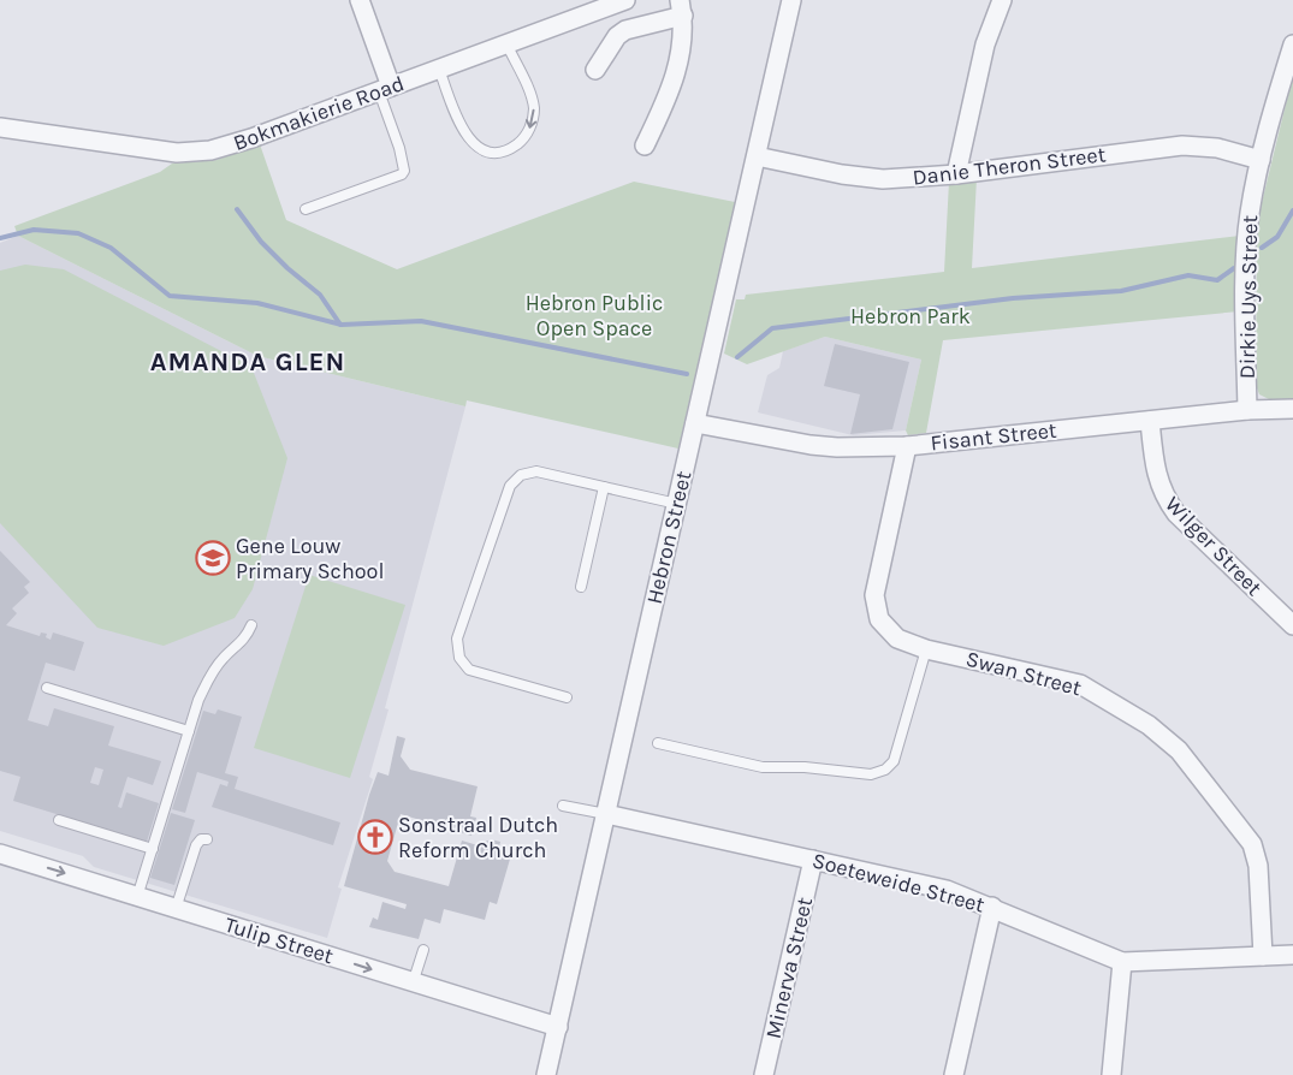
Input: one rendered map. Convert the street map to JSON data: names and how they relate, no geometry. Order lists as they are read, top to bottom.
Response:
{
  "streets": {
    "street": [
      "Bokmakierie Road",
      "Danie Theron Street",
      "Dirkie Uys Street",
      "Fisant Street",
      "Hebron Street",
      "Wilger Street",
      "Swan Street",
      "Soeteweide Street",
      "Tulip Street",
      "Minerva Street"
    ]
  },
  "crossings": [
    ["Danie Theron Street", "Dirkie Uys Street"],
    ["Danie Theron Street", "Hebron Street"],
    ["Dirkie Uys Street", "Fisant Street"],
    ["Fisant Street", "Hebron Street"],
    ["Fisant Street", "Wilger Street"],
    ["Fisant Street", "Swan Street"],
    ["Hebron Street", "Soeteweide Street"],
    ["Hebron Street", "Tulip Street"],
    ["Swan Street", "Soeteweide Street"],
    ["Soeteweide Street", "Minerva Street"]
  ],
  "one_way": ["Tulip Street"],
  "districts": ["AMANDA GLEN"],
  "parks": ["Hebron Public Open Space", "Hebron Park"],
  "places": {
    "school or university": ["Gene Louw Primary School"],
    "church": ["Sonstraal Dutch Reform Church"]
  }
}
